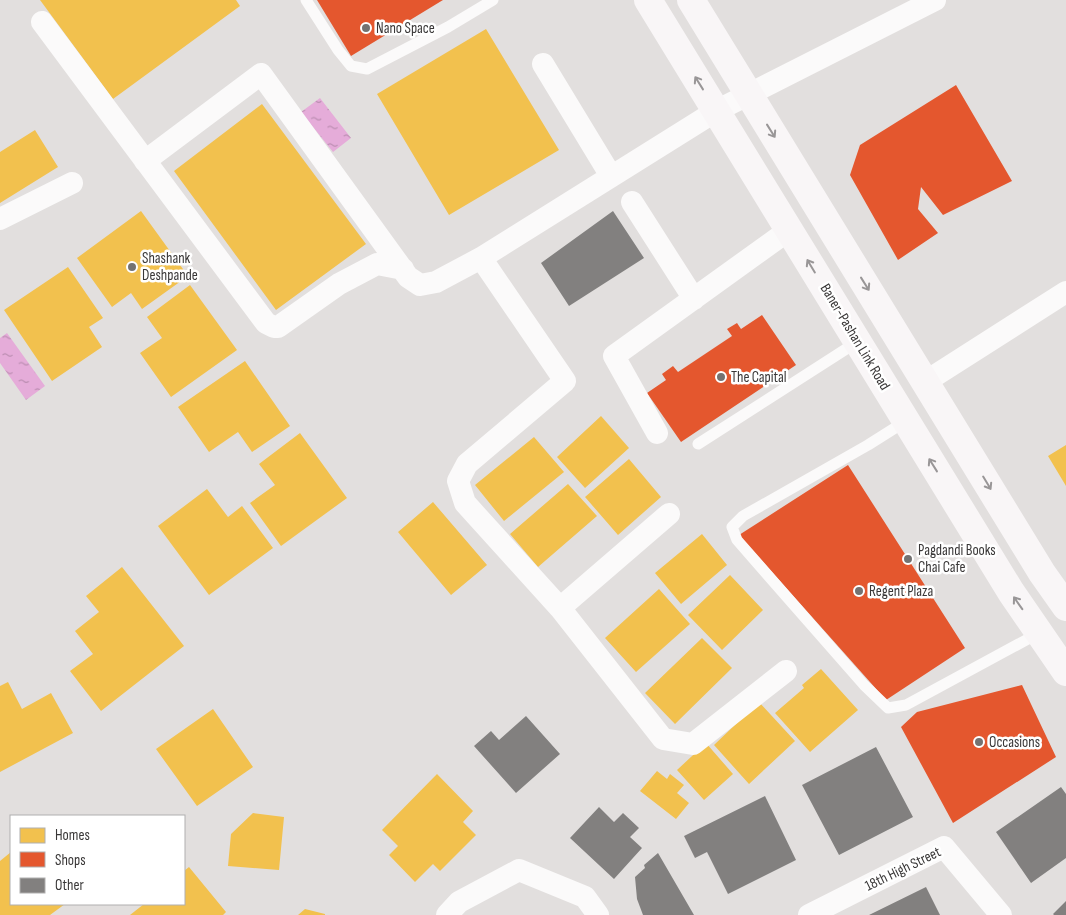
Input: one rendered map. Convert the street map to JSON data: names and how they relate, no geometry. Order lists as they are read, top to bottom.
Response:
{
  "streets": {
    "street": ["Baner-Pashan Link Road", "18th High Street"]
  },
  "places": [
    "Nano Space",
    "Shashank Deshpande",
    "The Capital",
    "Pagdandi Books Chai Cafe",
    "Regent Plaza",
    "Occasions"
  ],
  "legend": ["Homes", "Shops", "Other"]
}
